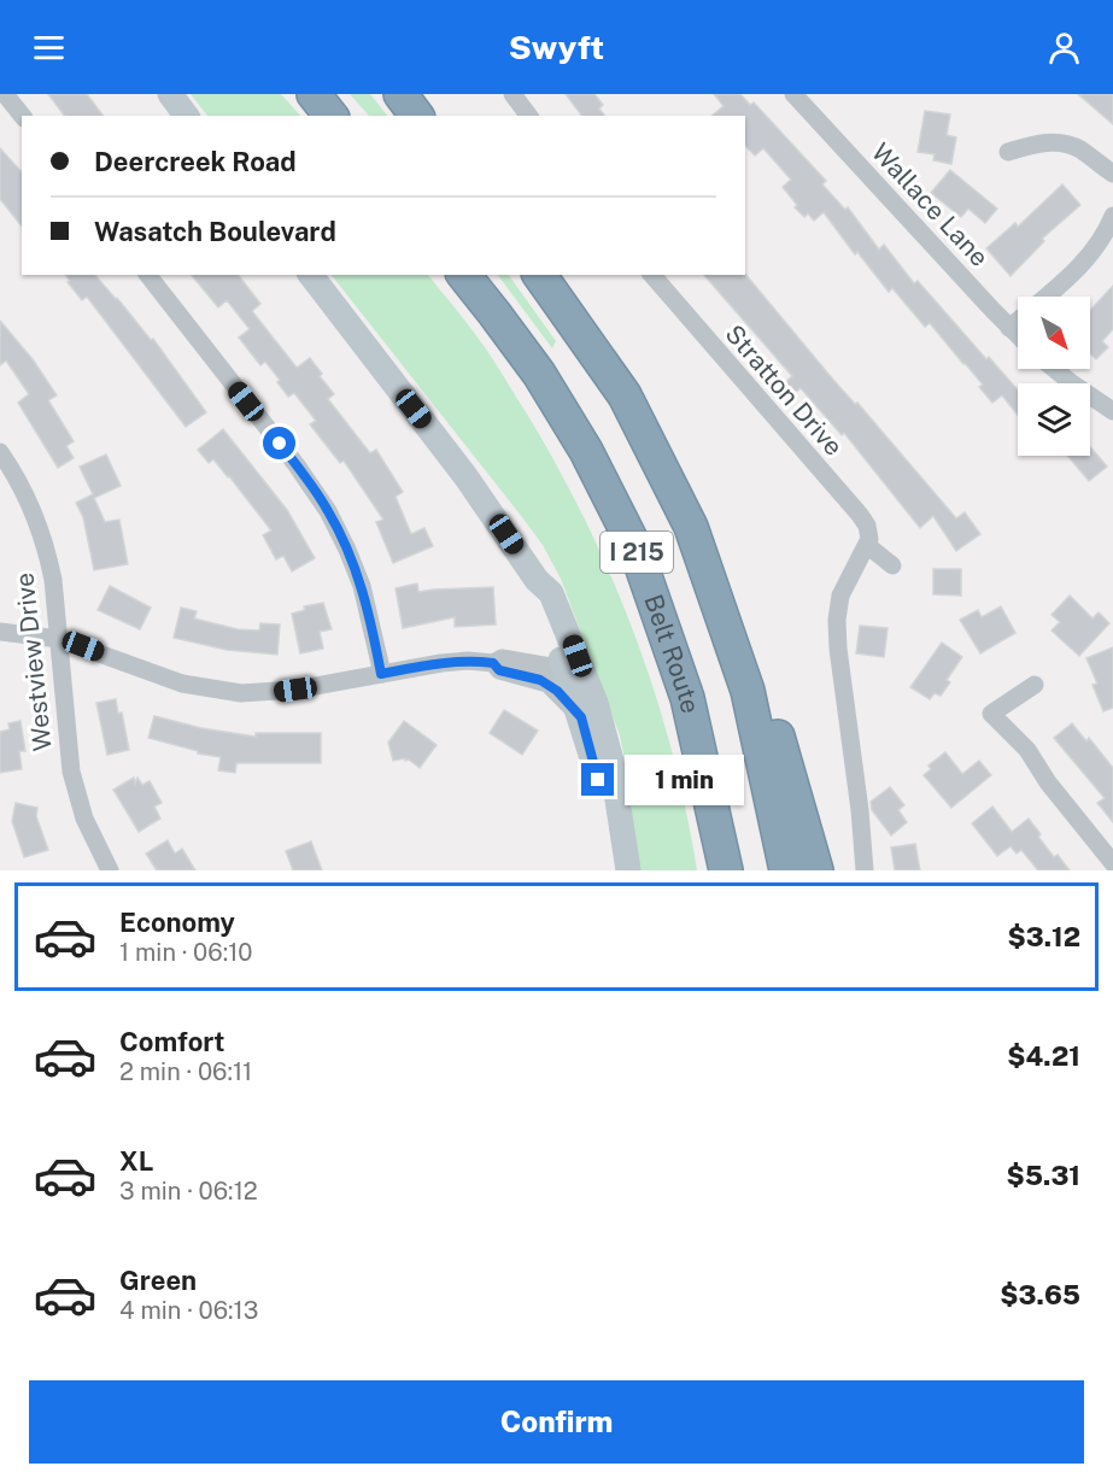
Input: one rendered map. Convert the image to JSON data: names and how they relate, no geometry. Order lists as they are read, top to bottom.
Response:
{
  "streets": {
    "highway": ["I 215", "Belt Route"],
    "street": ["Wallace Lane", "Stratton Drive", "Westview Drive"]
  },
  "north": "bottom right",
  "page": {
    "header": "Swyft",
    "banner": ["Deercreek Road", "Wasatch Boulevard"],
    "bubble": "1 min",
    "list": [
      {
        "name": "Economy",
        "note": "1 min · 06:10",
        "value": "$3.12"
      },
      {
        "name": "Comfort",
        "note": "2 min · 06:11",
        "value": "$4.21"
      },
      {
        "name": "XL",
        "note": "3 min · 06:12",
        "value": "$5.31"
      },
      {
        "name": "Green",
        "note": "4 min · 06:13",
        "value": "$3.65"
      }
    ],
    "buttons": "Confirm"
  }
}
